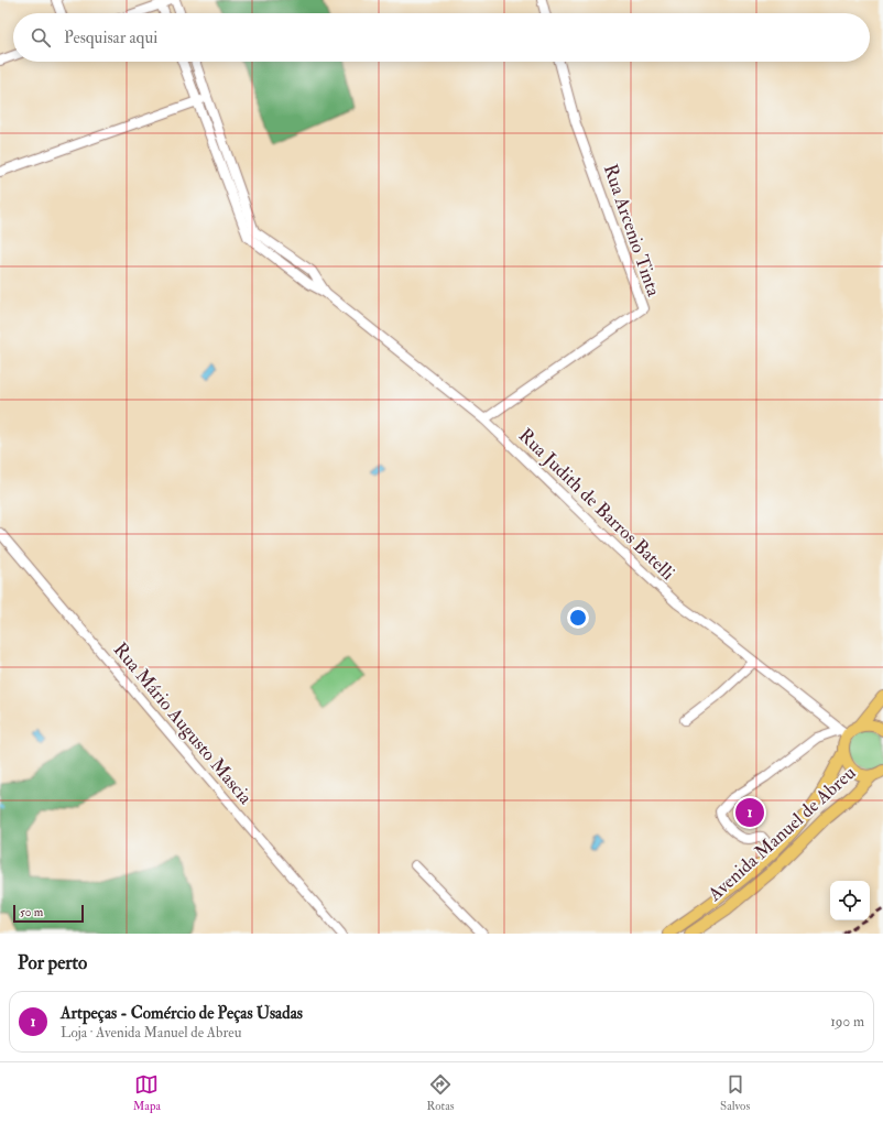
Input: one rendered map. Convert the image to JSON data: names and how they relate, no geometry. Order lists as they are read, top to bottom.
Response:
{
  "streets": {
    "main road": ["Avenida Manuel de Abreu"],
    "street": ["Rua Arcenio Tinta", "Rua Judith de Barros Batelli", "Rua Mário Augusto Mascia"]
  },
  "crossings": [
    ["Rua Arcenio Tinta", "Rua Judith de Barros Batelli"],
    ["Rua Judith de Barros Batelli", "Avenida Manuel de Abreu"]
  ],
  "scale_bar": "50 m",
  "page": {
    "search": "Pesquisar aqui",
    "pins": "1",
    "scale": "50 m",
    "heading": "Por perto",
    "list": [
      {
        "mark": "1",
        "name": "Artpeças - Comércio de Peças Usadas",
        "note": "Loja · Avenida Manuel de Abreu",
        "value": "190 m"
      }
    ],
    "nav": ["Mapa", "Rotas", "Salvos"]
  }
}
